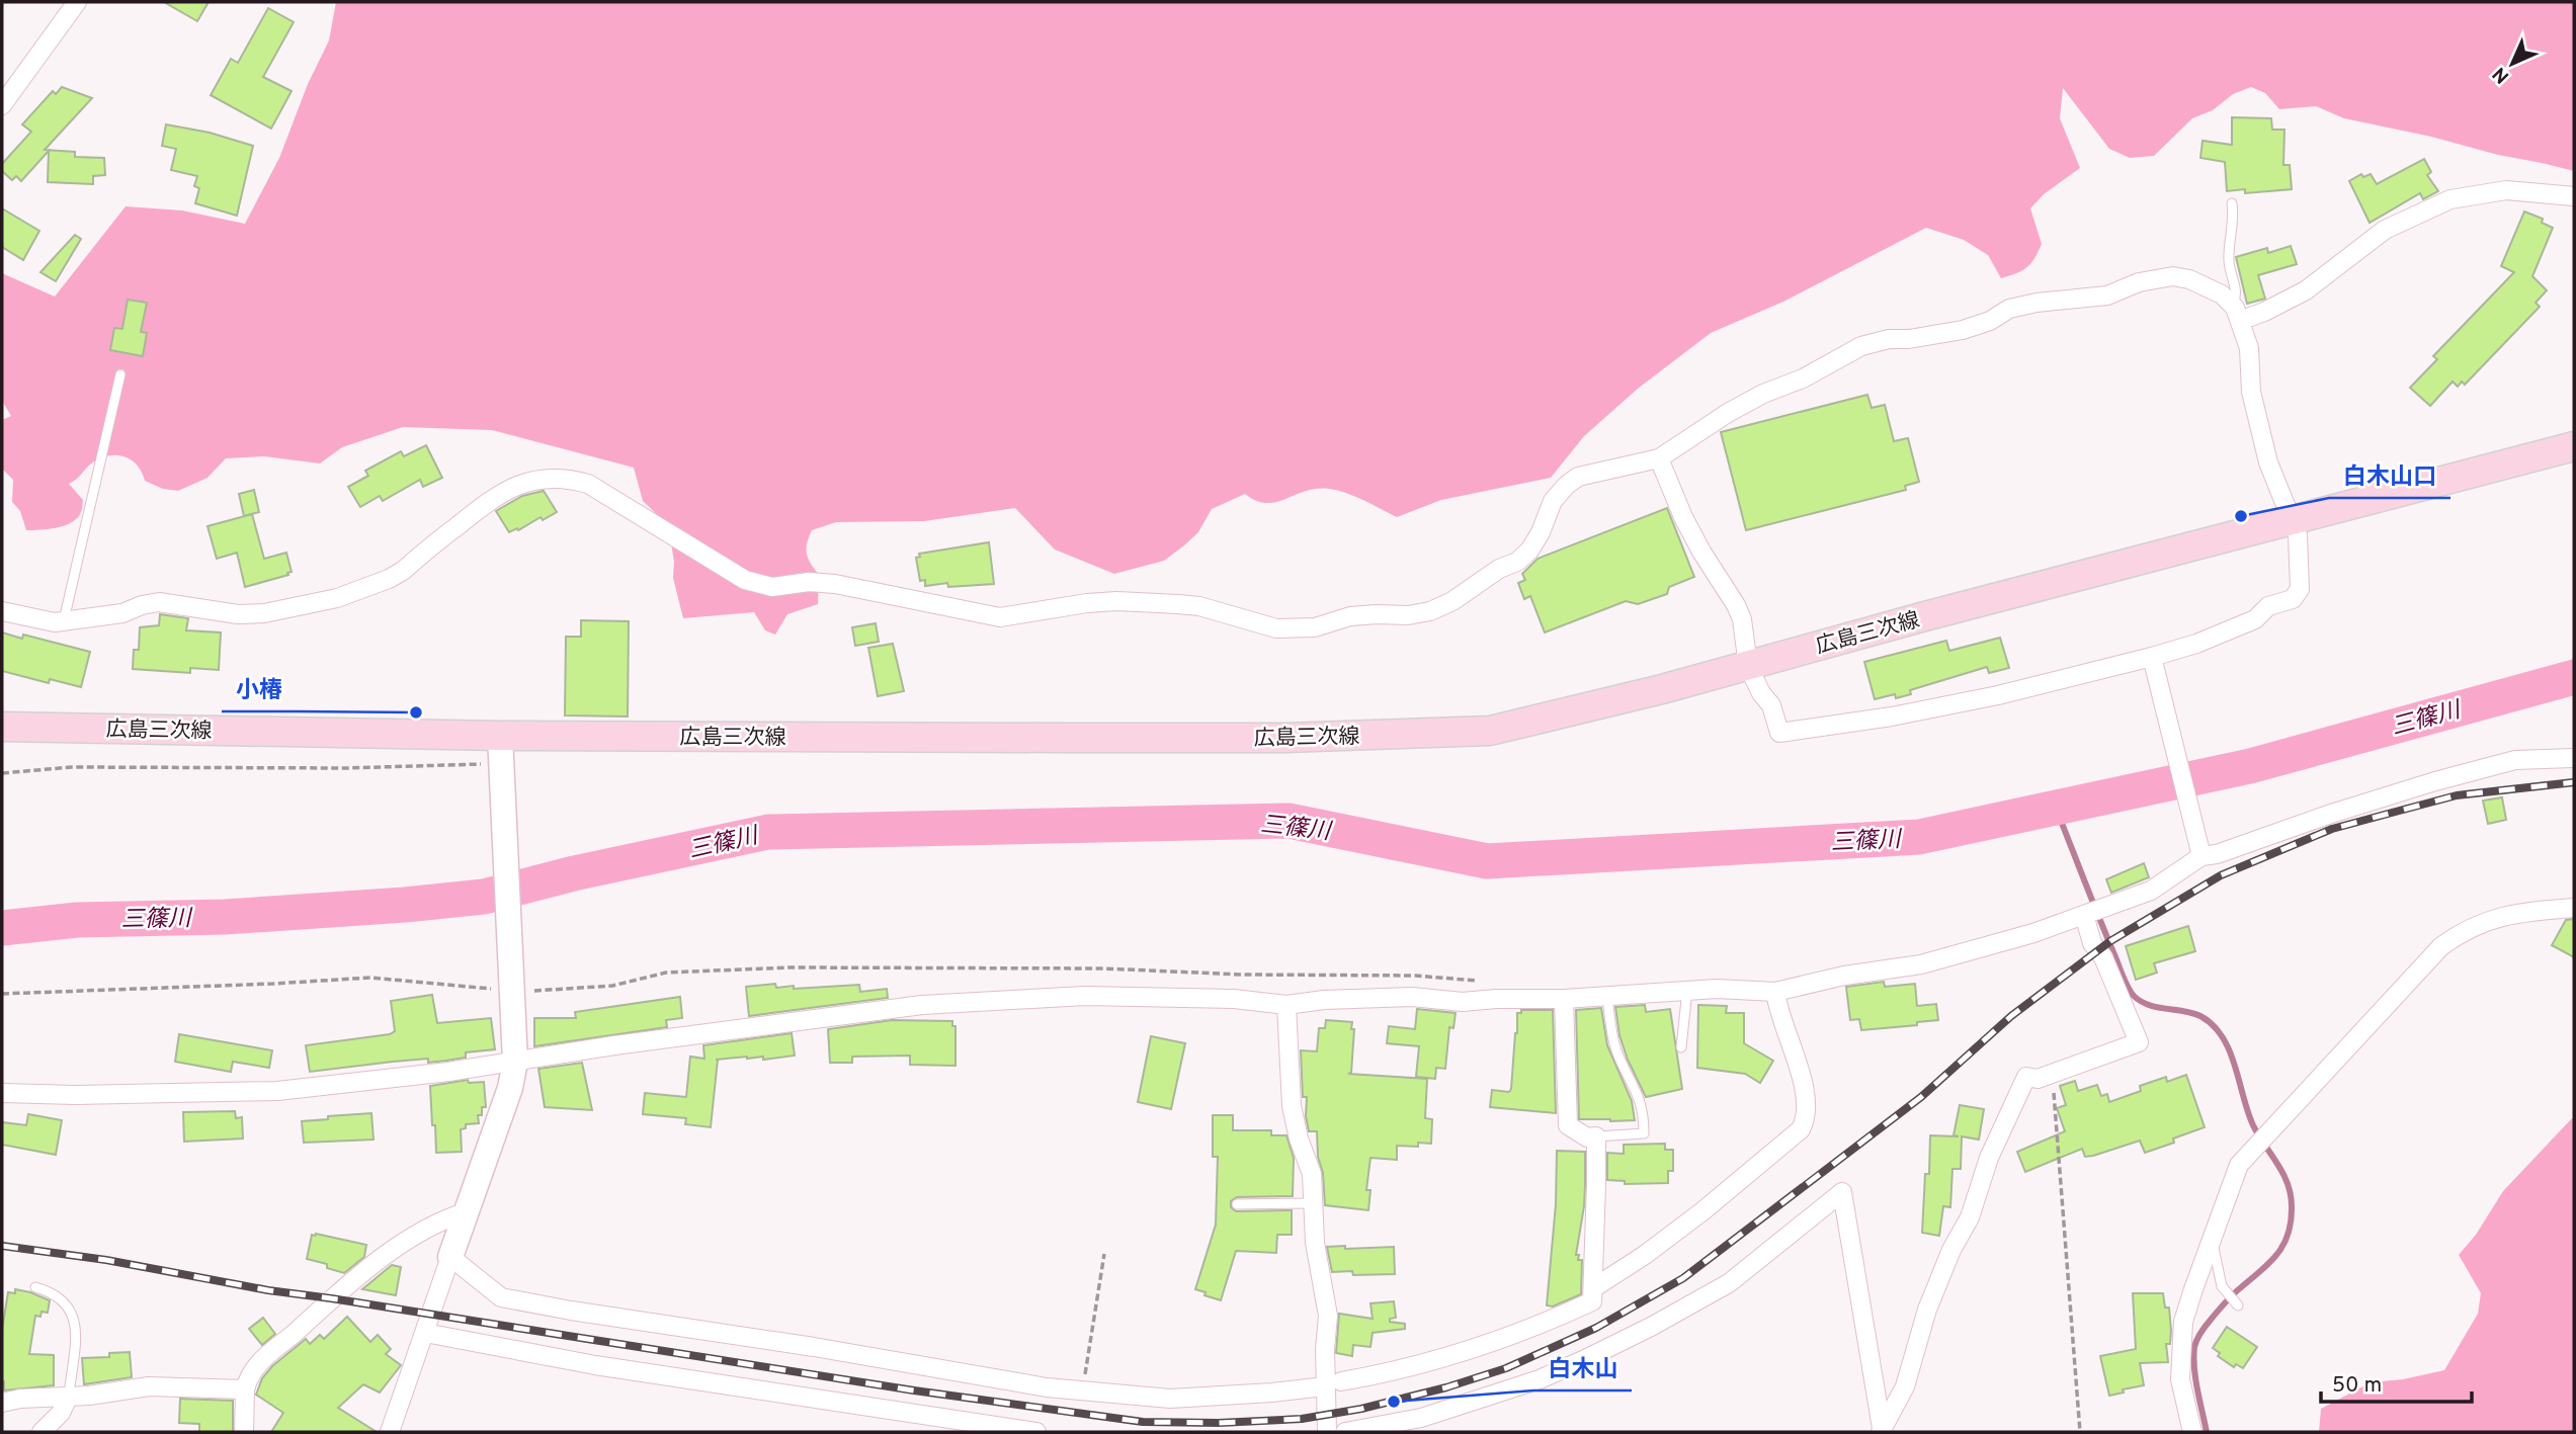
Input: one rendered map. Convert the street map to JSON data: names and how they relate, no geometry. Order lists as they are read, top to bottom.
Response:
{
  "streets": {
    "main road": ["広島三次線"]
  },
  "water": ["三篠川"],
  "places": ["白木山口", "小椿", "白木山"],
  "scale_bar": "50 m",
  "north": "bottom left"
}
